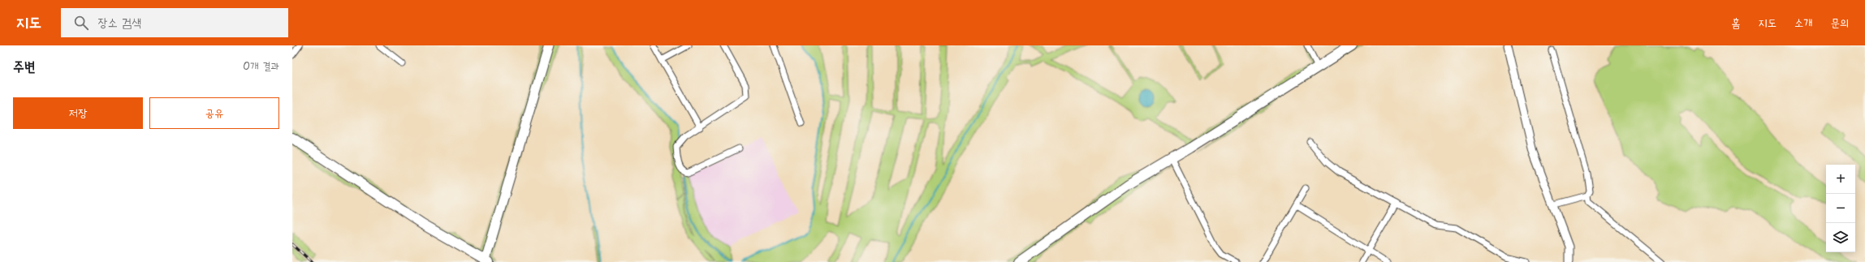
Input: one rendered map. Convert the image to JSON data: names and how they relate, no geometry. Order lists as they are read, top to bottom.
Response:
{
  "page": {
    "header": "지도",
    "search": "장소 검색",
    "nav": [
      "홈",
      "지도",
      "소개",
      "문의"
    ],
    "heading": ["주변", "0개 결과"],
    "buttons": ["저장", "공유"],
    "map_buttons": ["+", "−"]
  }
}
